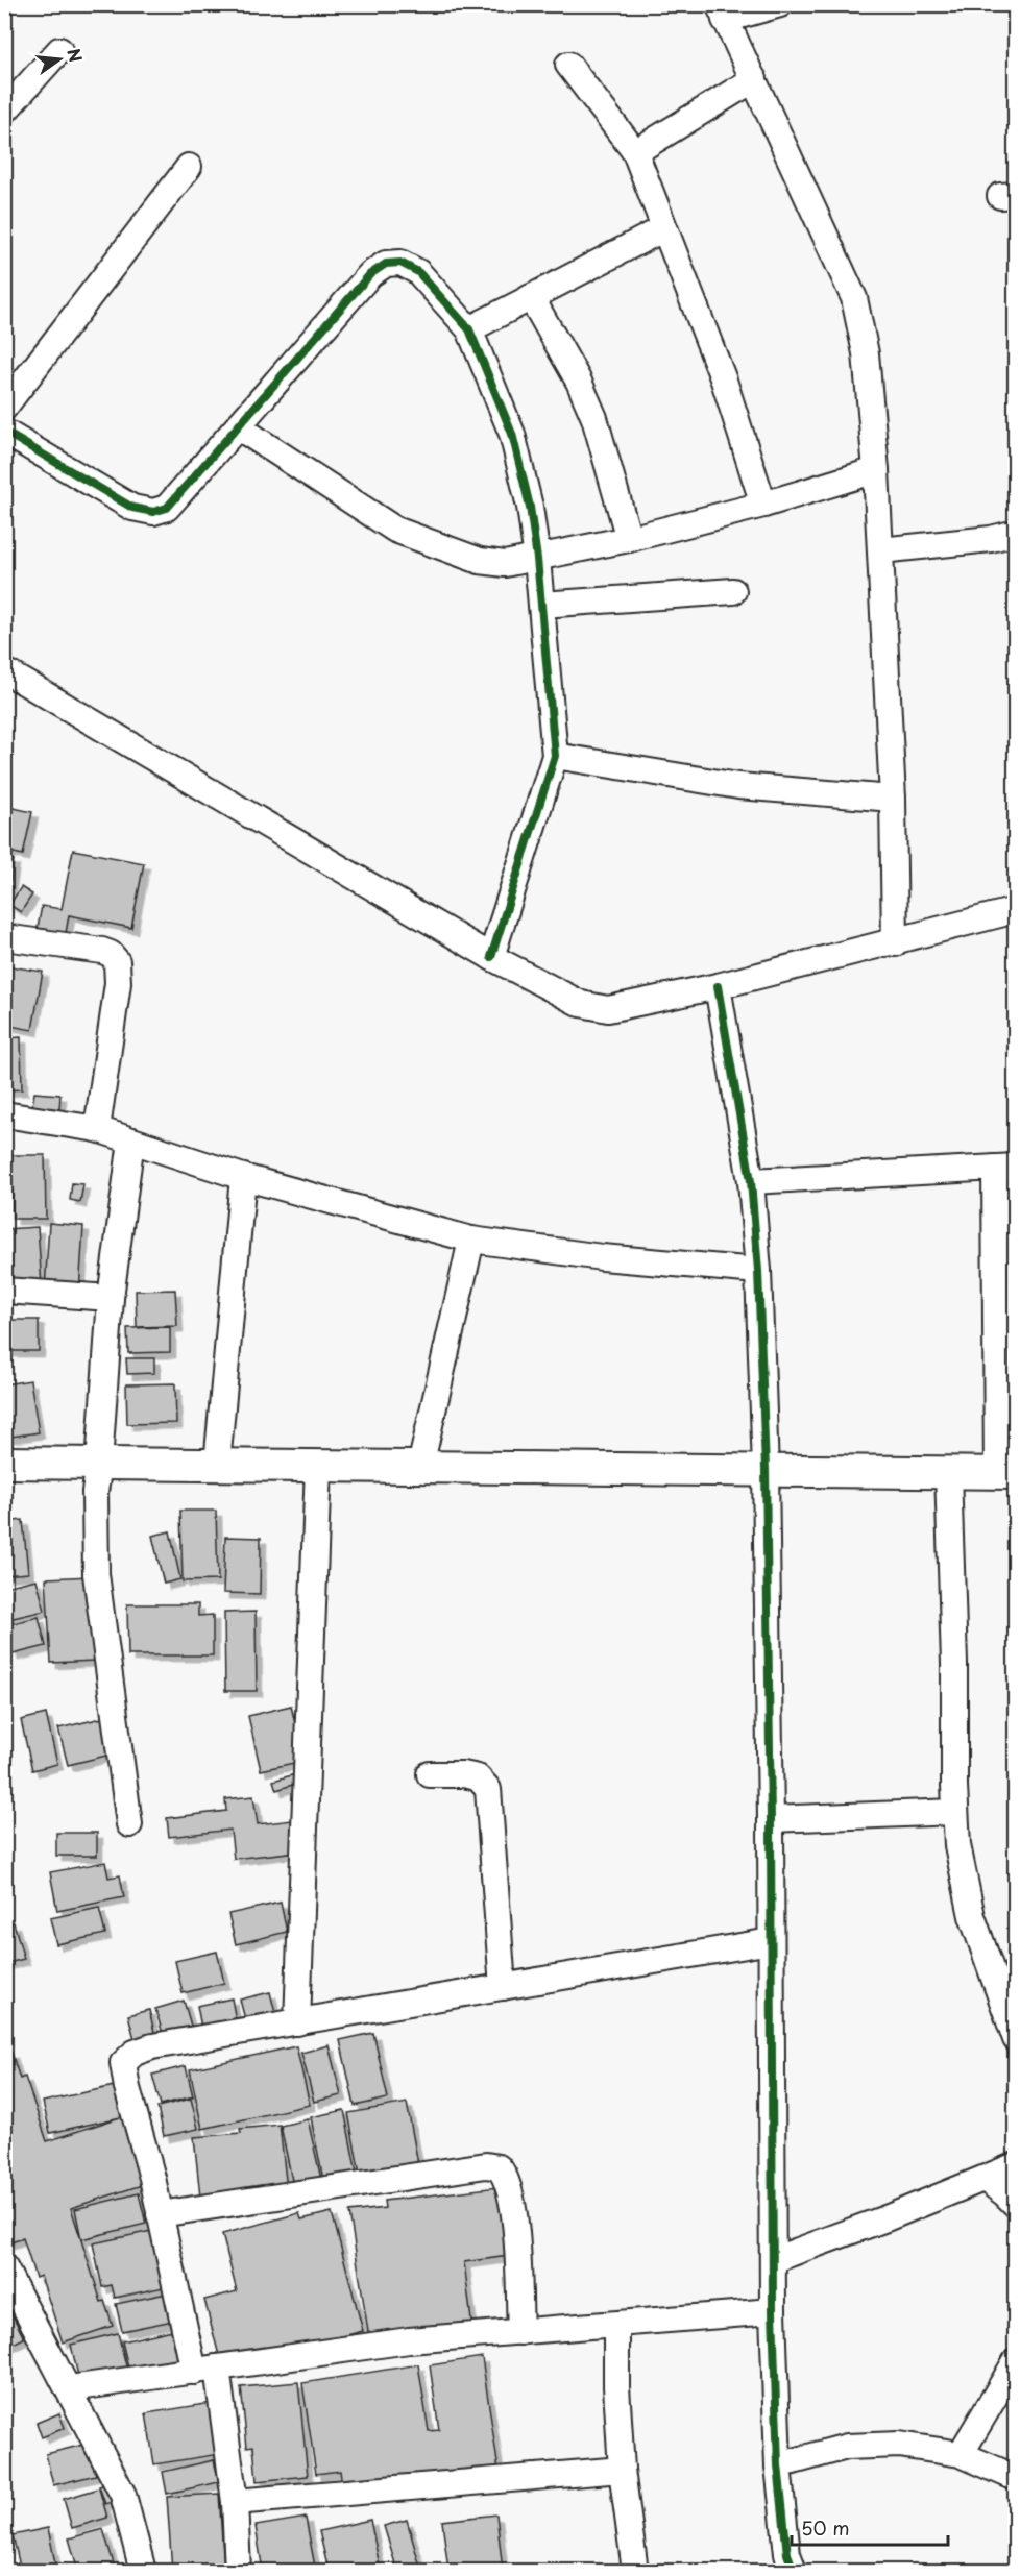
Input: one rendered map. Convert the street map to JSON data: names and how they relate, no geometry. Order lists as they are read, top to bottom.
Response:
{
  "scale_bar": "50 m",
  "north": "right"
}
